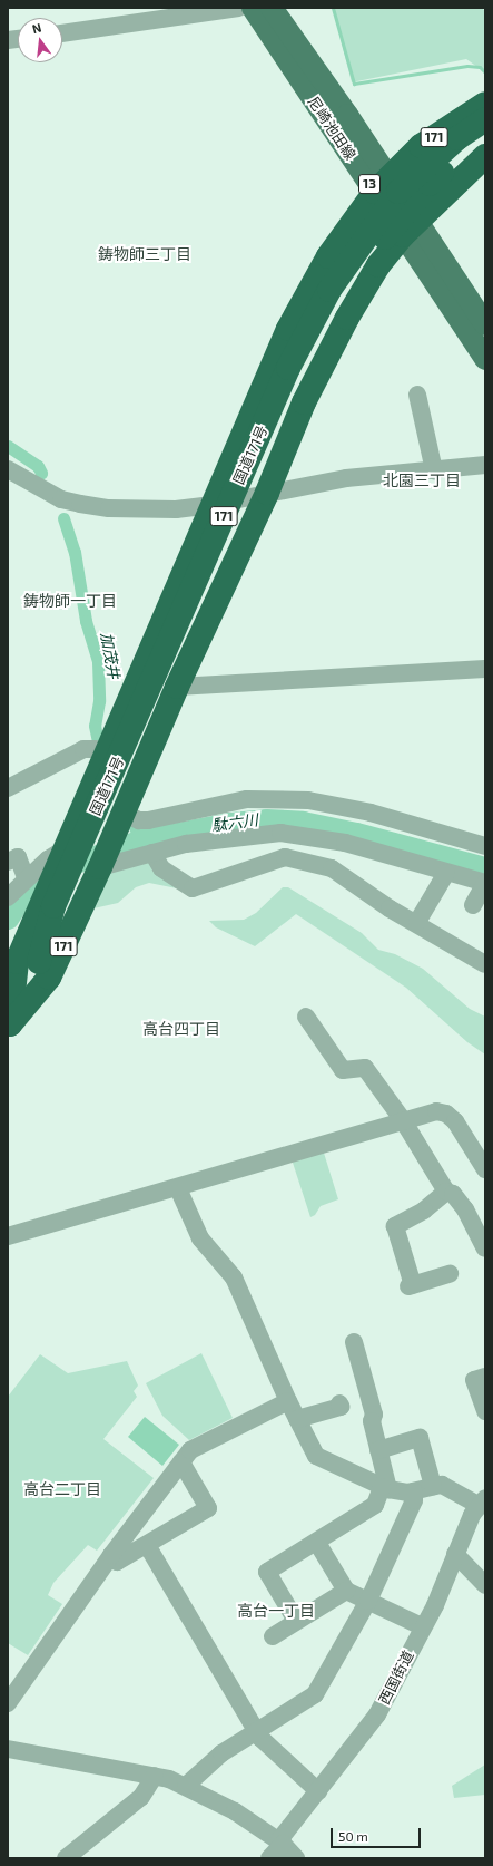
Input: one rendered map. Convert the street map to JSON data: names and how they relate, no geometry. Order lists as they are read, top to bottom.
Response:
{
  "streets": {
    "highway": ["171", "国道171号"],
    "main road": ["尼崎池田線", "13"],
    "street": ["西国街道"]
  },
  "crossings": [
    ["尼崎池田線", "171"],
    ["171", "国道171号"]
  ],
  "districts": [
    "鋳物師三丁目",
    "北園三丁目",
    "鋳物師一丁目",
    "高台四丁目",
    "高台二丁目",
    "高台一丁目"
  ],
  "water": ["加茂井", "駄六川"],
  "scale_bar": "50 m",
  "north": "top"
}
